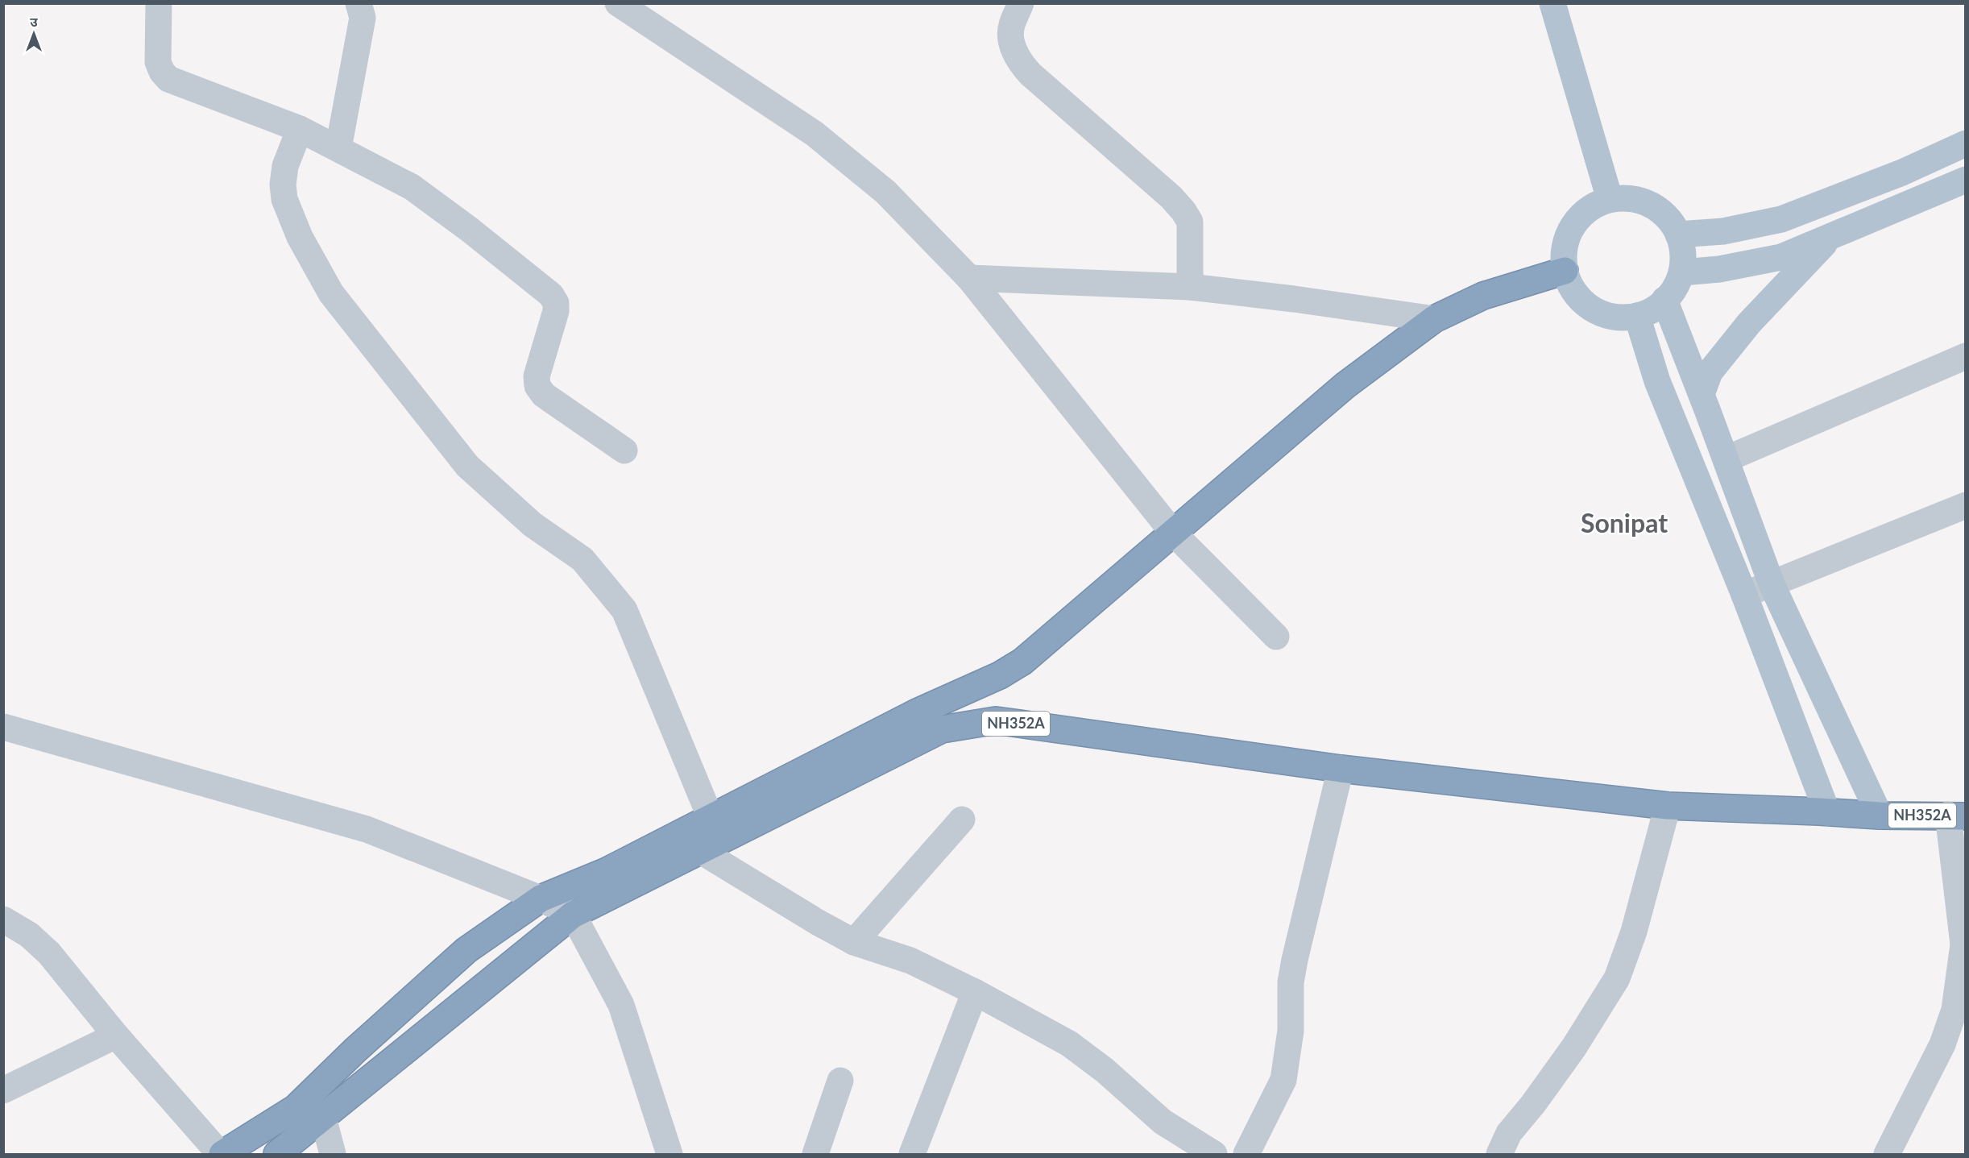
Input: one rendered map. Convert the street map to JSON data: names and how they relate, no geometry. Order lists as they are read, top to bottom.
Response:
{
  "streets": {
    "highway": ["NH352A"]
  },
  "districts": ["Sonipat"],
  "north": "top"
}
